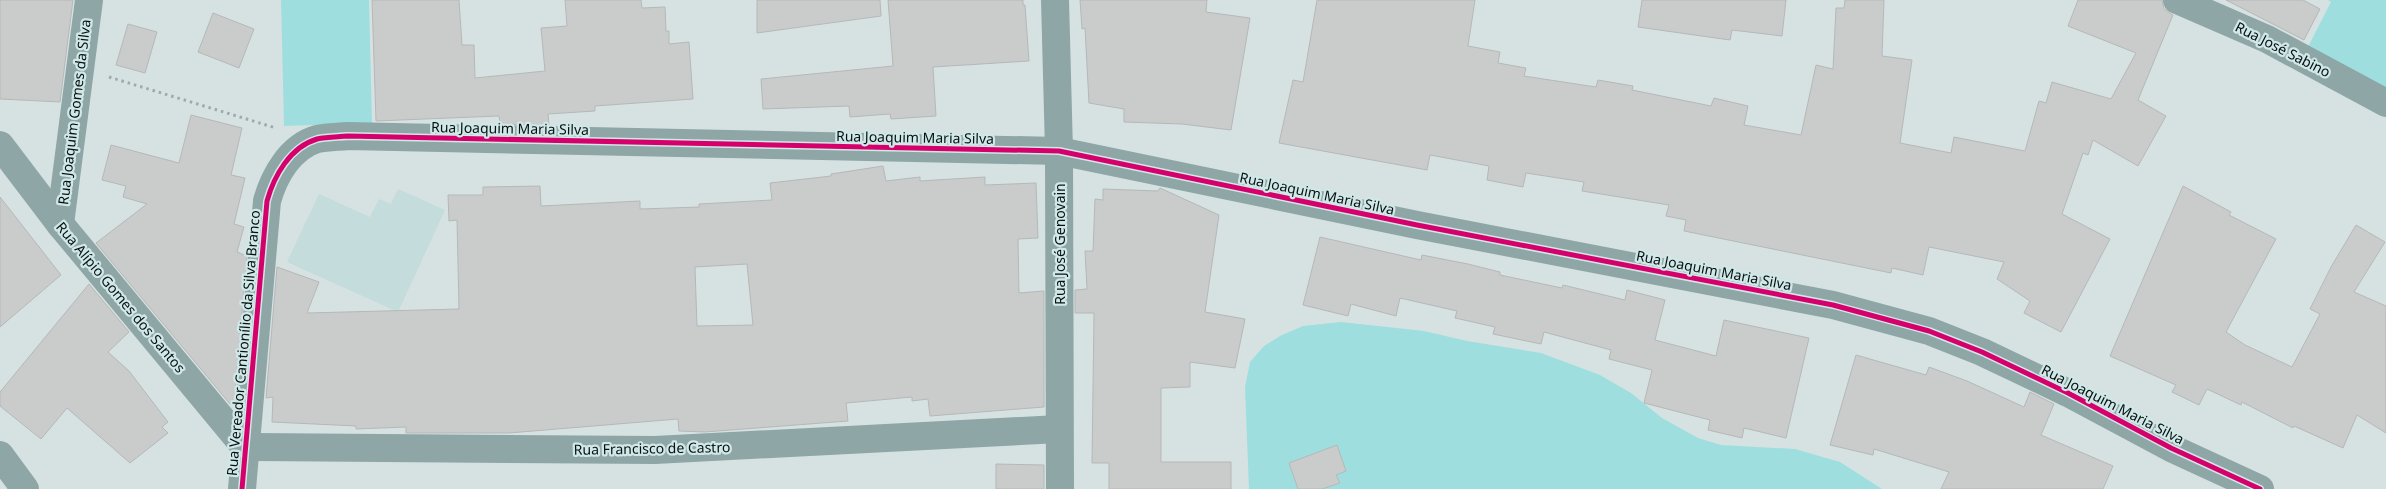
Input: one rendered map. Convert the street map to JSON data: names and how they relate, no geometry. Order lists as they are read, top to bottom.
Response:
{
  "streets": {
    "street": [
      "Rua José Sabino",
      "Rua Joaquim Gomes da Silva",
      "Rua Joaquim Maria Silva",
      "Rua José Genovain",
      "Rua Alípio Gomes dos Santos",
      "Rua Vereador Cantionílio da Silva Branco",
      "Rua Francisco de Castro"
    ]
  },
  "crossings": [
    ["Rua Joaquim Gomes da Silva", "Rua Alípio Gomes dos Santos"],
    ["Rua Joaquim Maria Silva", "Rua José Genovain"],
    ["Rua Joaquim Maria Silva", "Rua Vereador Cantionílio da Silva Branco"],
    ["Rua José Genovain", "Rua Francisco de Castro"],
    ["Rua Alípio Gomes dos Santos", "Rua Vereador Cantionílio da Silva Branco"],
    ["Rua Alípio Gomes dos Santos", "Rua Francisco de Castro"],
    ["Rua Vereador Cantionílio da Silva Branco", "Rua Francisco de Castro"]
  ]
}
